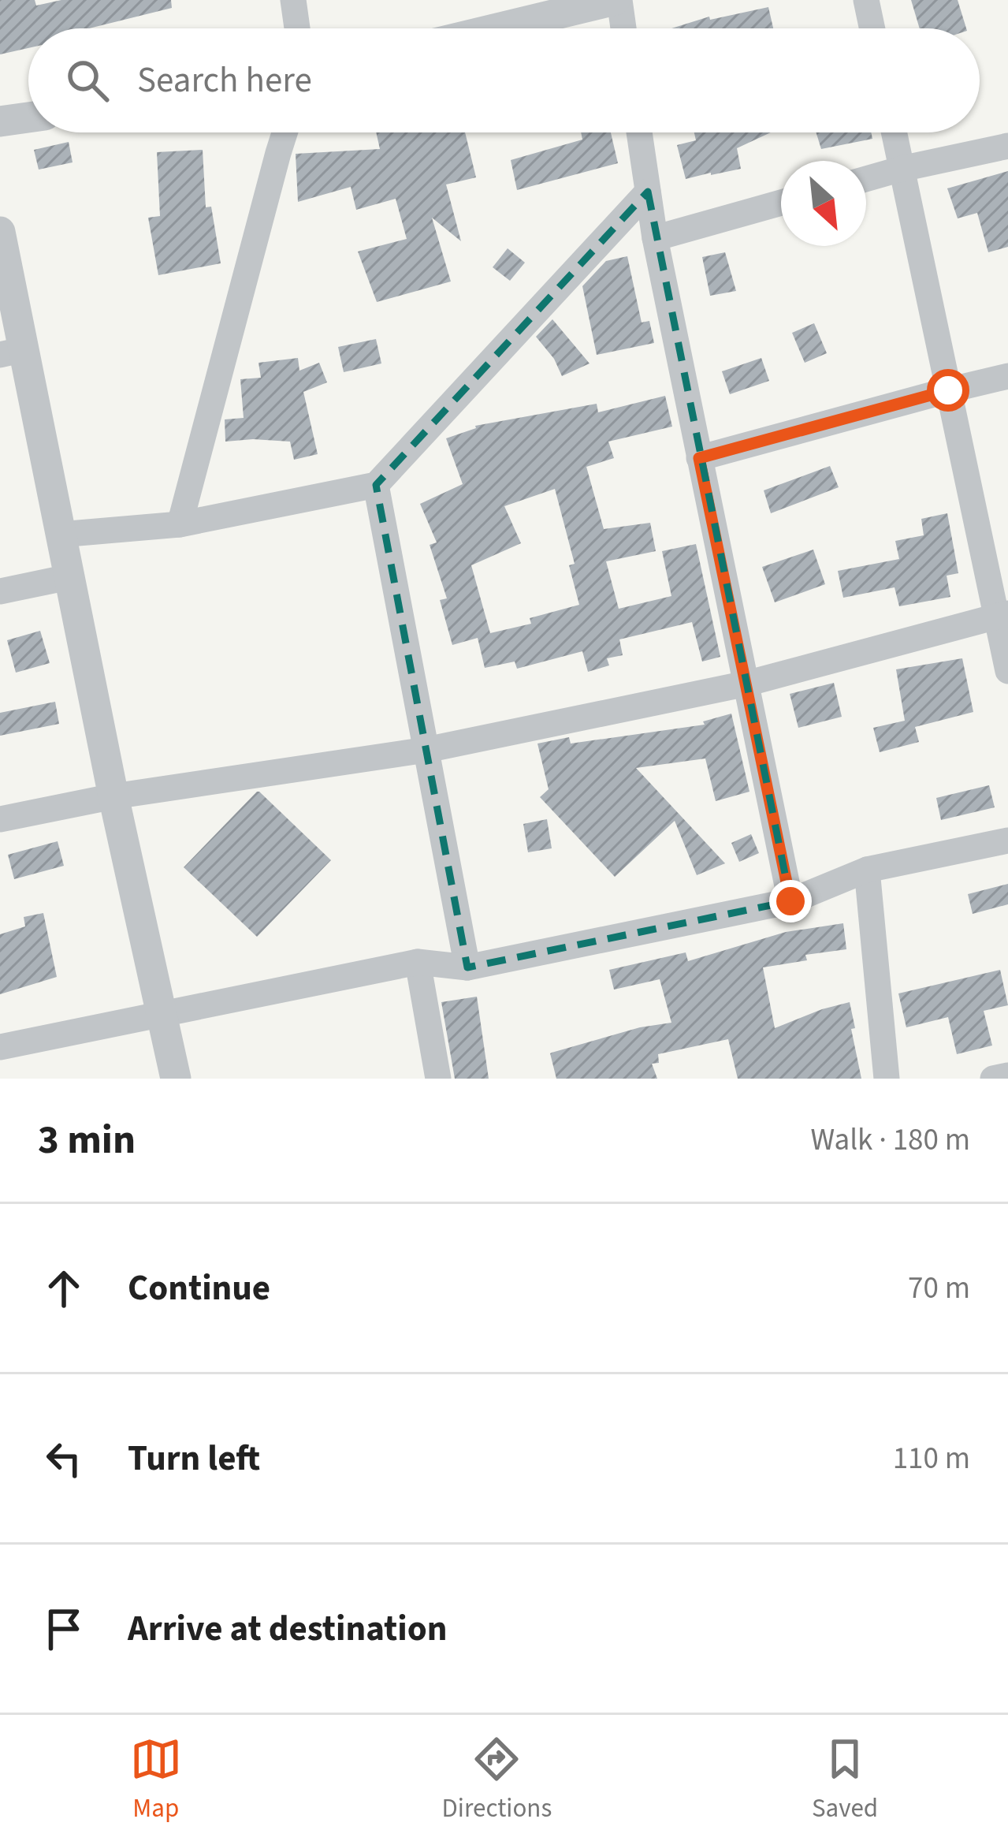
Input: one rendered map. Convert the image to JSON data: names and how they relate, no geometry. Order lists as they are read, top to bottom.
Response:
{
  "north": "bottom right",
  "page": {
    "search": "Search here",
    "heading": ["3 min", "Walk · 180 m"],
    "list": [
      ["Continue", "70 m"],
      ["Turn left", "110 m"],
      "Arrive at destination"
    ],
    "nav": ["Map", "Directions", "Saved"]
  }
}
